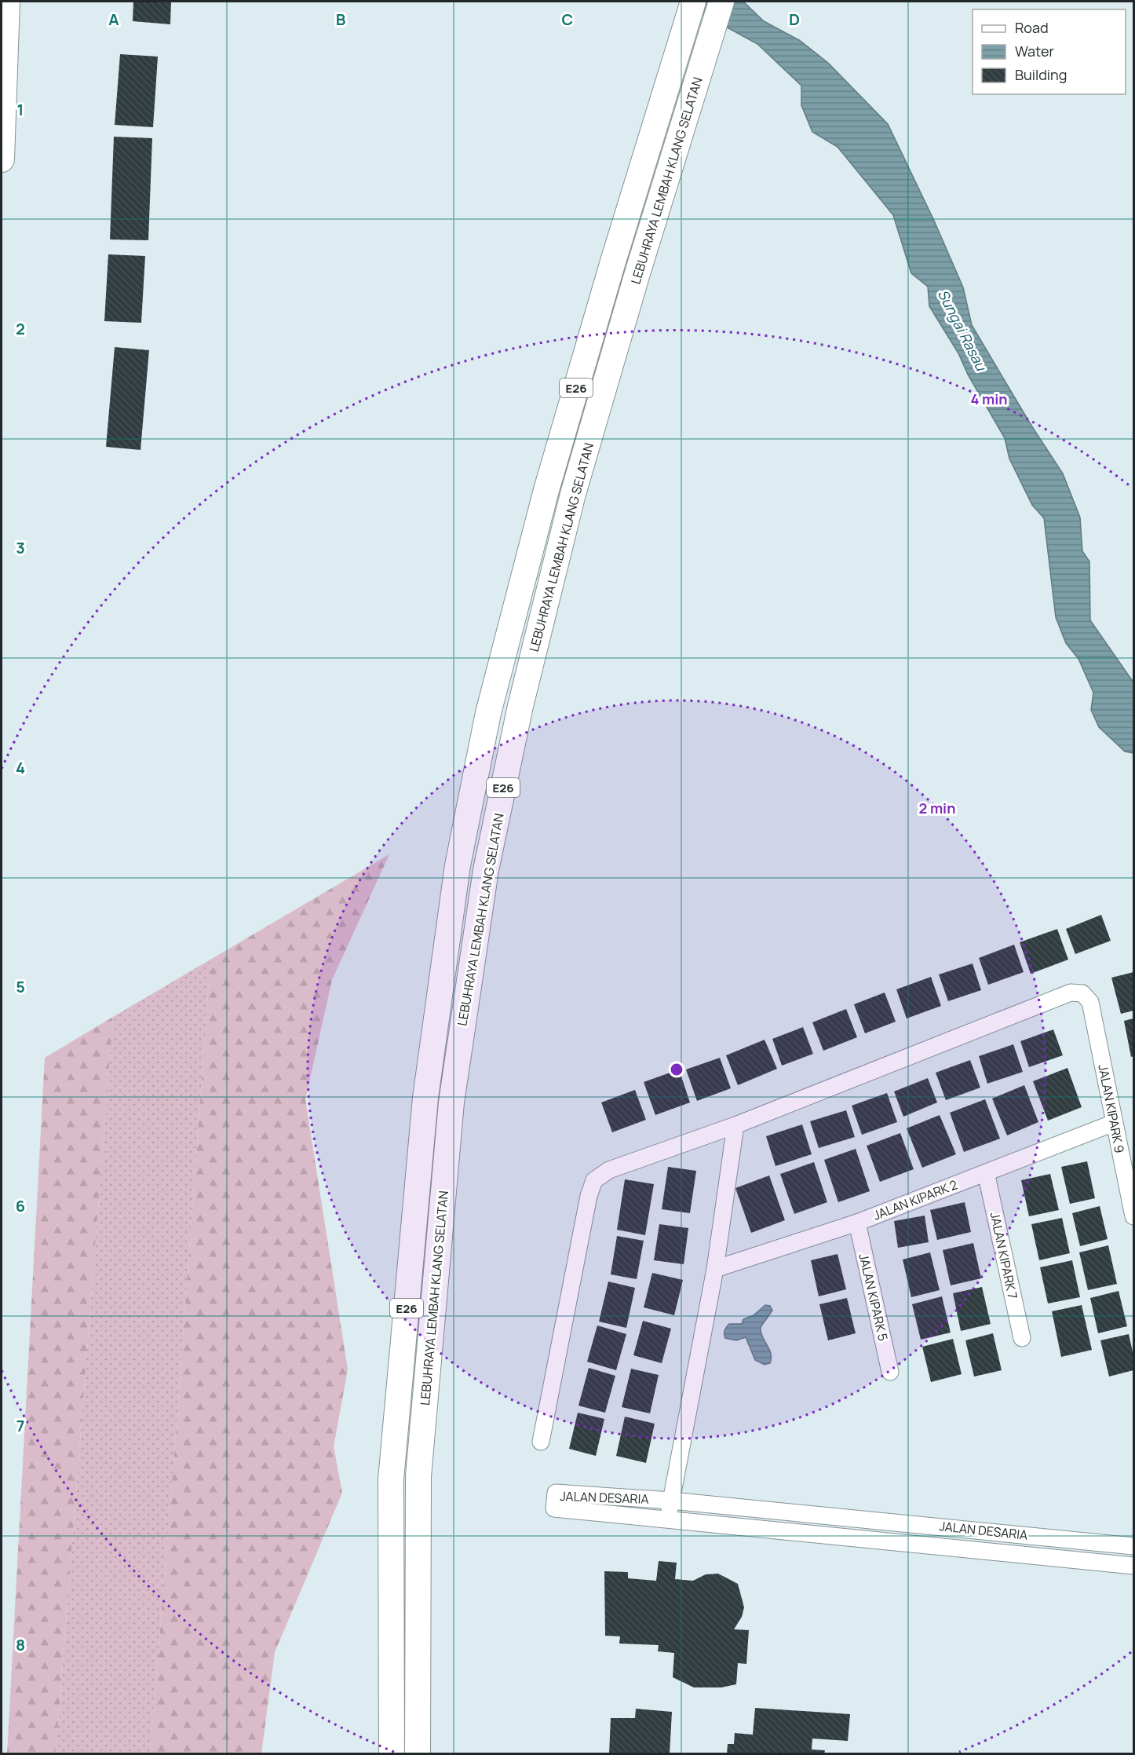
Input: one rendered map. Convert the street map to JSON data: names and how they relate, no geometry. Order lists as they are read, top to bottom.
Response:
{
  "streets": {
    "highway": ["LEBUHRAYA LEMBAH KLANG SELATAN", "E26"],
    "street": [
      "JALAN KIPARK 9",
      "JALAN KIPARK 2",
      "JALAN KIPARK 7",
      "JALAN KIPARK 5",
      "JALAN DESARIA"
    ]
  },
  "crossings": [
    ["JALAN KIPARK 9", "JALAN KIPARK 2"],
    ["JALAN KIPARK 2", "JALAN KIPARK 7"],
    ["JALAN KIPARK 2", "JALAN KIPARK 5"]
  ],
  "water": ["Sungai Rasau"],
  "legend": ["Road", "Water", "Building"],
  "grid": {
    "columns": [
      "A",
      "B",
      "C",
      "D"
    ],
    "rows": [
      "1",
      "2",
      "3",
      "4",
      "5",
      "6",
      "7",
      "8"
    ]
  },
  "rings": ["4 min", "2 min"]
}
